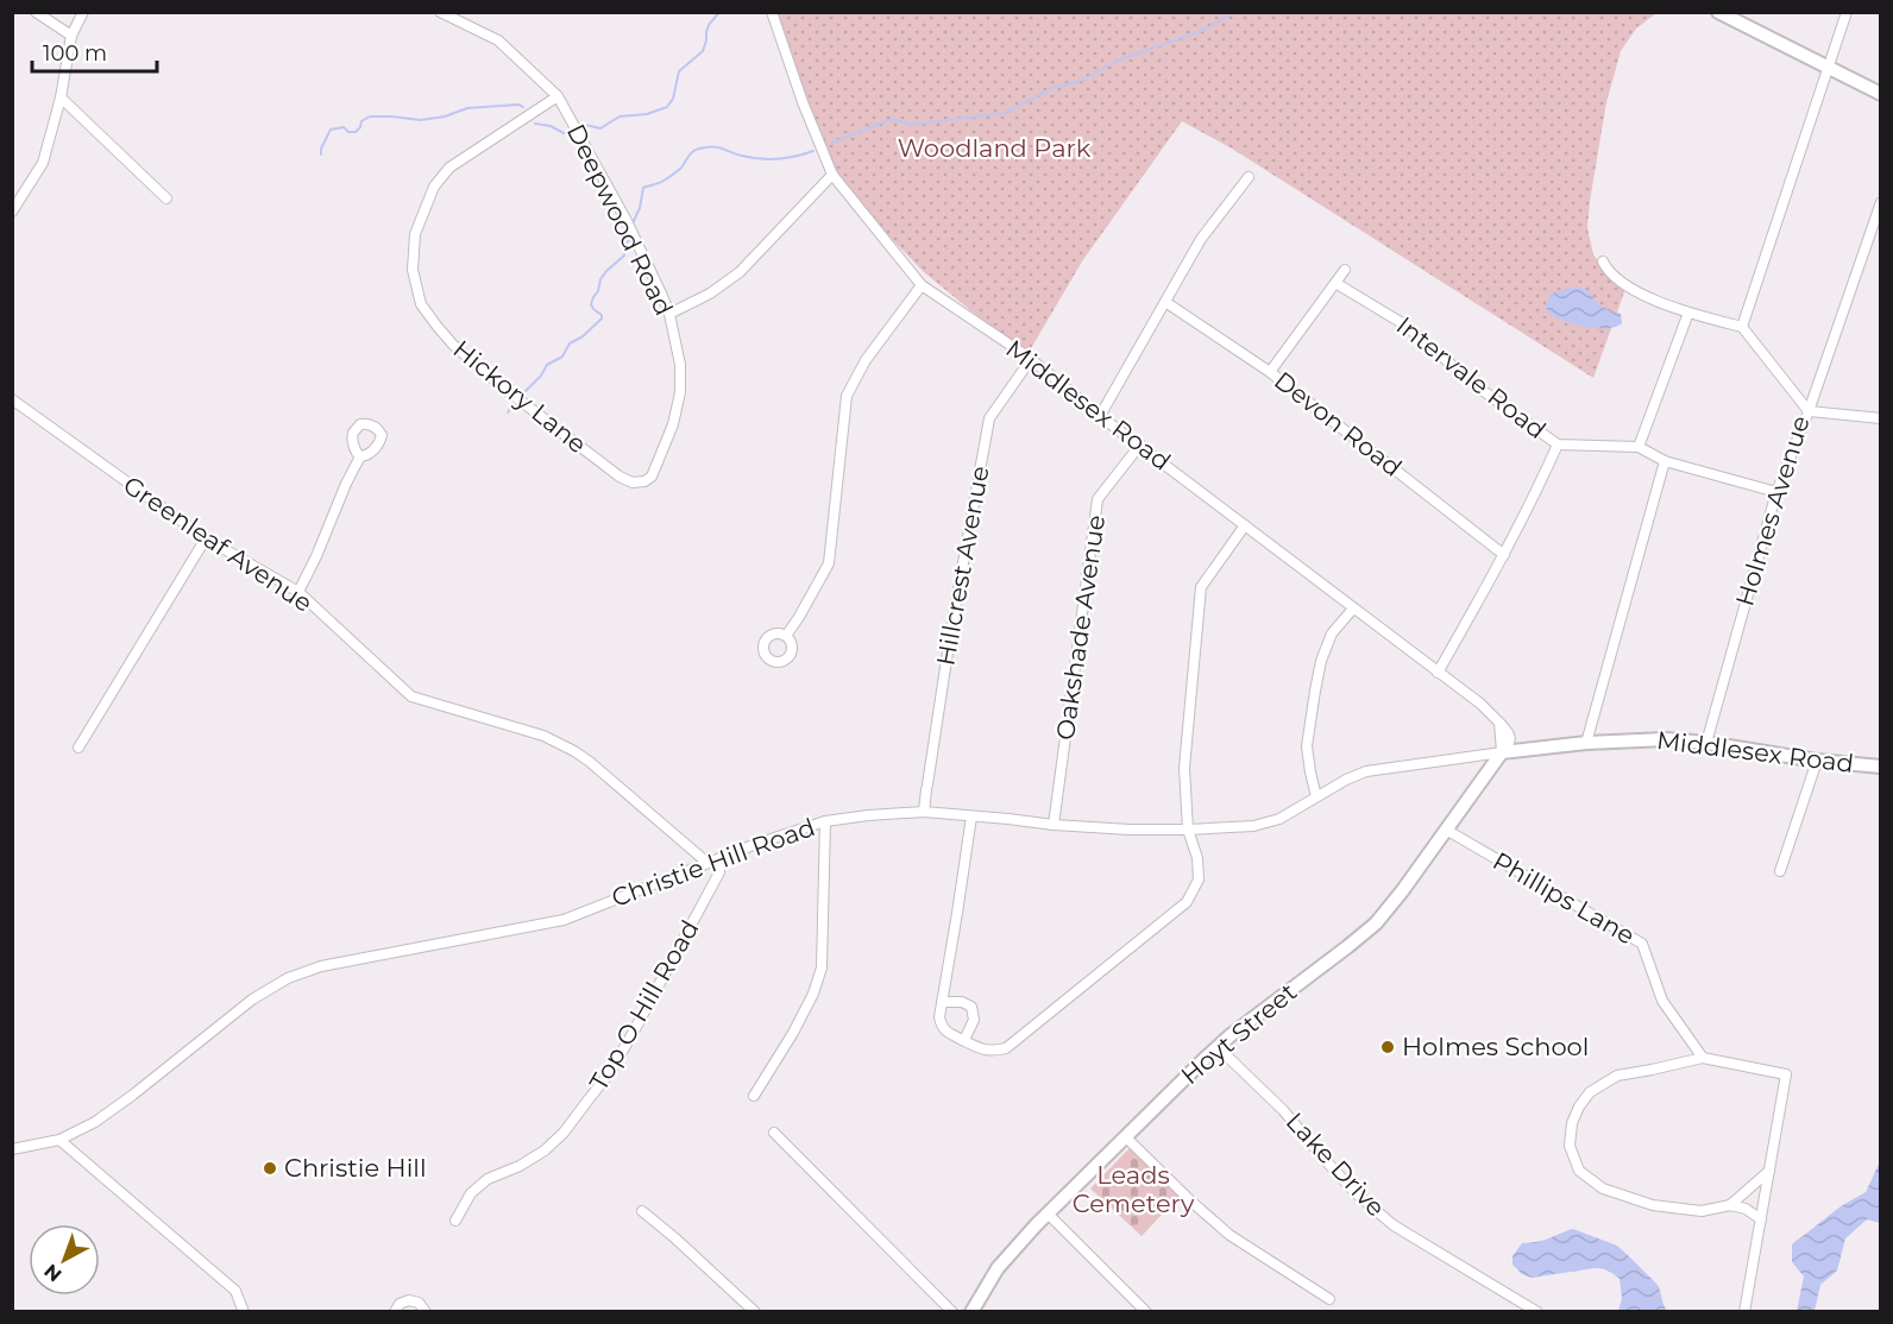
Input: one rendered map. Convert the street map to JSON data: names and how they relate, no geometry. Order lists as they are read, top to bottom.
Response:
{
  "streets": {
    "main road": ["Middlesex Road", "Hoyt Street"],
    "street": [
      "Deepwood Road",
      "Intervale Road",
      "Hickory Lane",
      "Devon Road",
      "Holmes Avenue",
      "Greenleaf Avenue",
      "Hillcrest Avenue",
      "Oakshade Avenue",
      "Christie Hill Road",
      "Phillips Lane",
      "Top O Hill Road",
      "Lake Drive"
    ]
  },
  "crossings": [
    ["Deepwood Road", "Hickory Lane"],
    ["Intervale Road", "Holmes Avenue"],
    ["Middlesex Road", "Holmes Avenue"],
    ["Middlesex Road", "Hillcrest Avenue"],
    ["Middlesex Road", "Oakshade Avenue"],
    ["Middlesex Road", "Christie Hill Road"],
    ["Middlesex Road", "Hoyt Street"],
    ["Greenleaf Avenue", "Christie Hill Road"],
    ["Hillcrest Avenue", "Christie Hill Road"],
    ["Oakshade Avenue", "Christie Hill Road"],
    ["Christie Hill Road", "Top O Hill Road"],
    ["Christie Hill Road", "Hoyt Street"],
    ["Phillips Lane", "Hoyt Street"],
    ["Hoyt Street", "Lake Drive"]
  ],
  "parks": ["Woodland Park", "Leads Cemetery"],
  "places": ["Holmes School", "Christie Hill"],
  "scale_bar": "100 m",
  "north": "bottom left"
}
